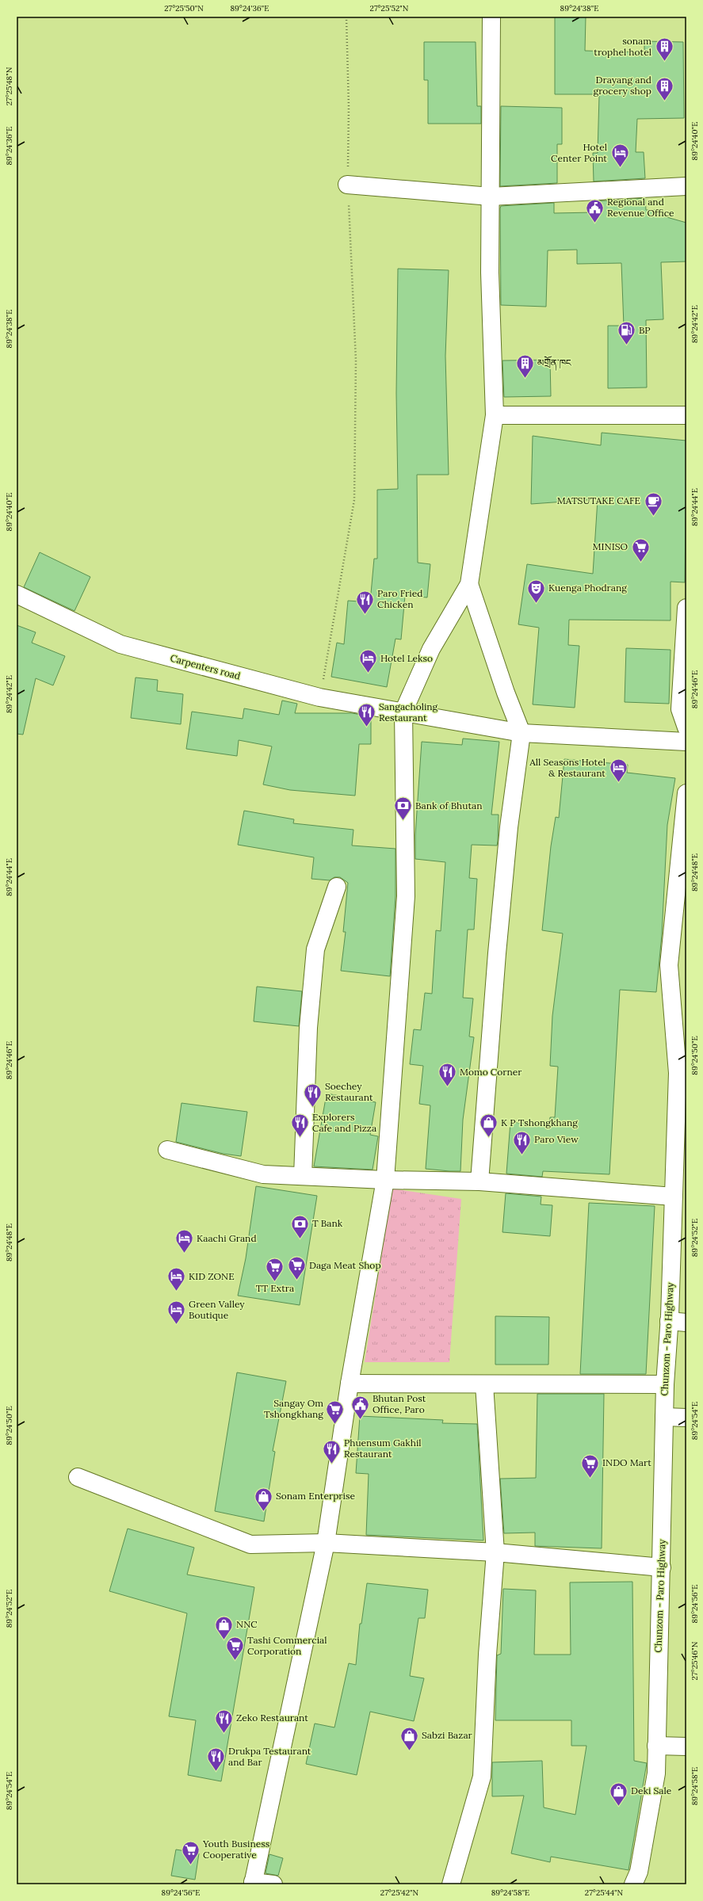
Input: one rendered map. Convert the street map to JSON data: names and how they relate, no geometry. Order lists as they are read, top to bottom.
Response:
{
  "streets": {
    "street": ["Carpenters road", "Chunzom - Paro Highway"]
  },
  "places": {
    "building": ["sonam trophel hotel", "Drayang and grocery shop", "མགྲོན་ཁང"],
    "hotel": [
      "Hotel Center Point",
      "Hotel Lekso",
      "All Seasons Hotel & Restaurant",
      "Kaachi Grand",
      "KID ZONE",
      "Green Valley Boutique"
    ],
    "public building": ["Regional and Revenue Office", "Bhutan Post Office, Paro"],
    "fuel station": ["BP"],
    "cafe": ["MATSUTAKE CAFE"],
    "supermarket": [
      "MINISO",
      "Daga Meat Shop",
      "TT Extra",
      "Sangay Om Tshongkhang",
      "INDO Mart",
      "Tashi Commercial Corporation",
      "Youth Business Cooperative"
    ],
    "theatre": ["Kuenga Phodrang"],
    "restaurant": [
      "Paro Fried Chicken",
      "Sangacholing Restaurant",
      "Momo Corner",
      "Soechey Restaurant",
      "Explorers Cafe and Pizza",
      "Paro View",
      "Phuensum Gakhil Restaurant",
      "Zeko Restaurant",
      "Drukpa Testaurant and Bar"
    ],
    "bank": ["Bank of Bhutan", "T Bank"],
    "shop": [
      "K P Tshongkhang",
      "Sonam Enterprise",
      "NNC",
      "Sabzi Bazar",
      "Deki Sale"
    ]
  },
  "coordinates": [
    "27°25'50\"N",
    "89°24'36\"E",
    "27°25'52\"N",
    "89°24'38\"E",
    "27°25'48\"N",
    "89°24'40\"E",
    "89°24'42\"E",
    "89°24'44\"E",
    "89°24'46\"E",
    "89°24'48\"E",
    "89°24'50\"E",
    "89°24'52\"E",
    "89°24'54\"E",
    "89°24'56\"E",
    "27°25'46\"N",
    "89°24'58\"E",
    "27°25'42\"N",
    "27°25'44\"N"
  ]
}
